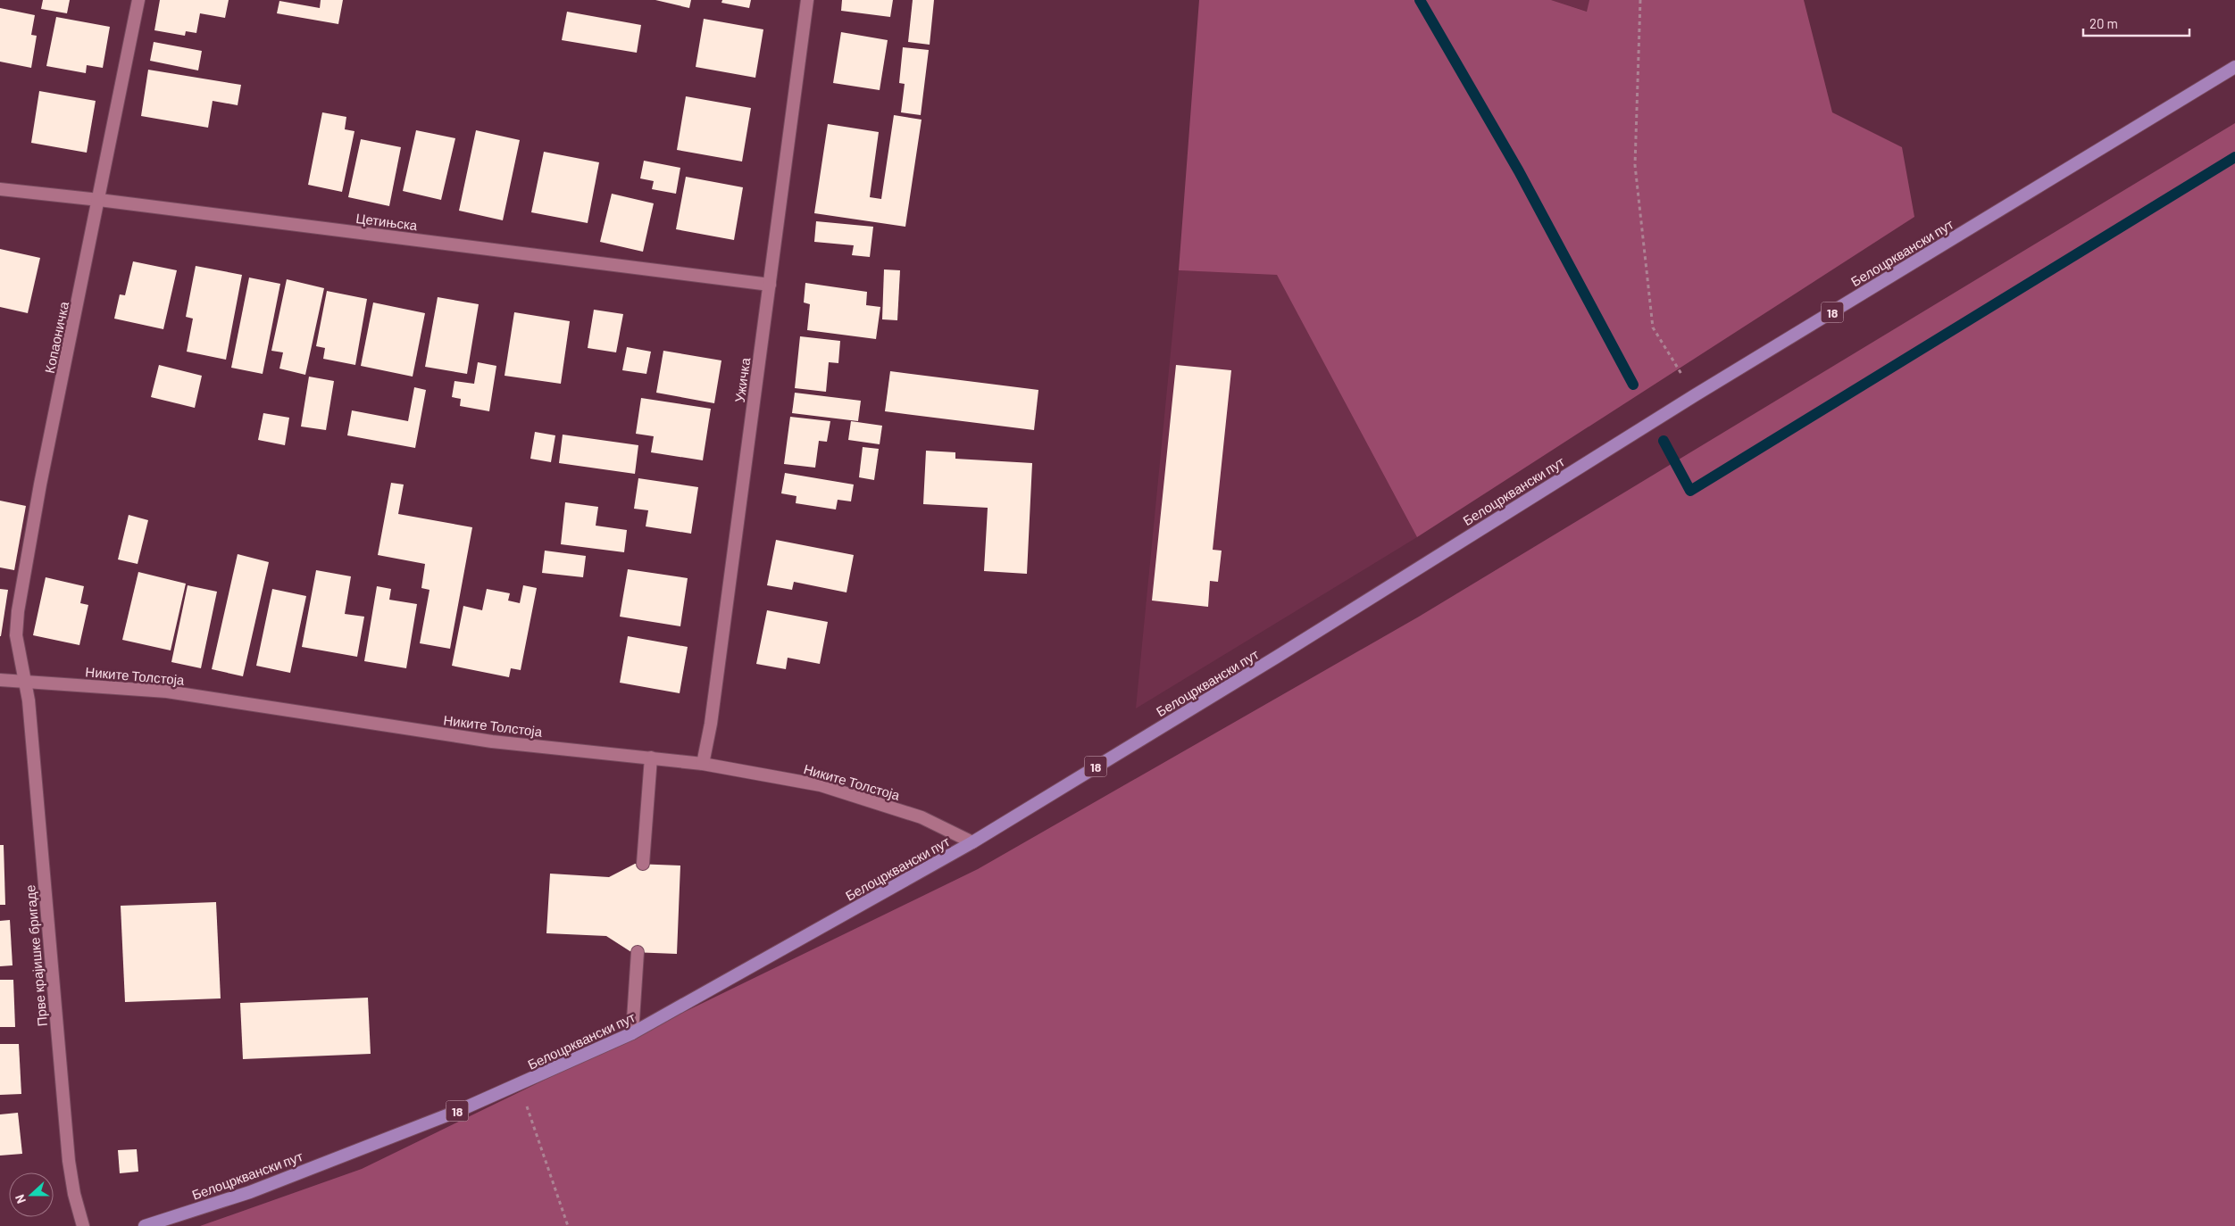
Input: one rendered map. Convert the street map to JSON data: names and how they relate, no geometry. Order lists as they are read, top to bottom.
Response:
{
  "streets": {
    "main road": ["Белоцрквански пут", "18"],
    "street": [
      "Цетињска",
      "Копаоничка",
      "Ужичка",
      "Никите Толстоја",
      "Прве крајишке бригаде"
    ]
  },
  "crossings": [
    ["Цетињска", "Копаоничка"],
    ["Цетињска", "Ужичка"],
    ["Белоцрквански пут", "Никите Толстоја"],
    ["Копаоничка", "Никите Толстоја"],
    ["Копаоничка", "Прве крајишке бригаде"],
    ["Ужичка", "Никите Толстоја"],
    ["Никите Толстоја", "Прве крајишке бригаде"]
  ],
  "scale_bar": "20 m",
  "north": "left"
}
